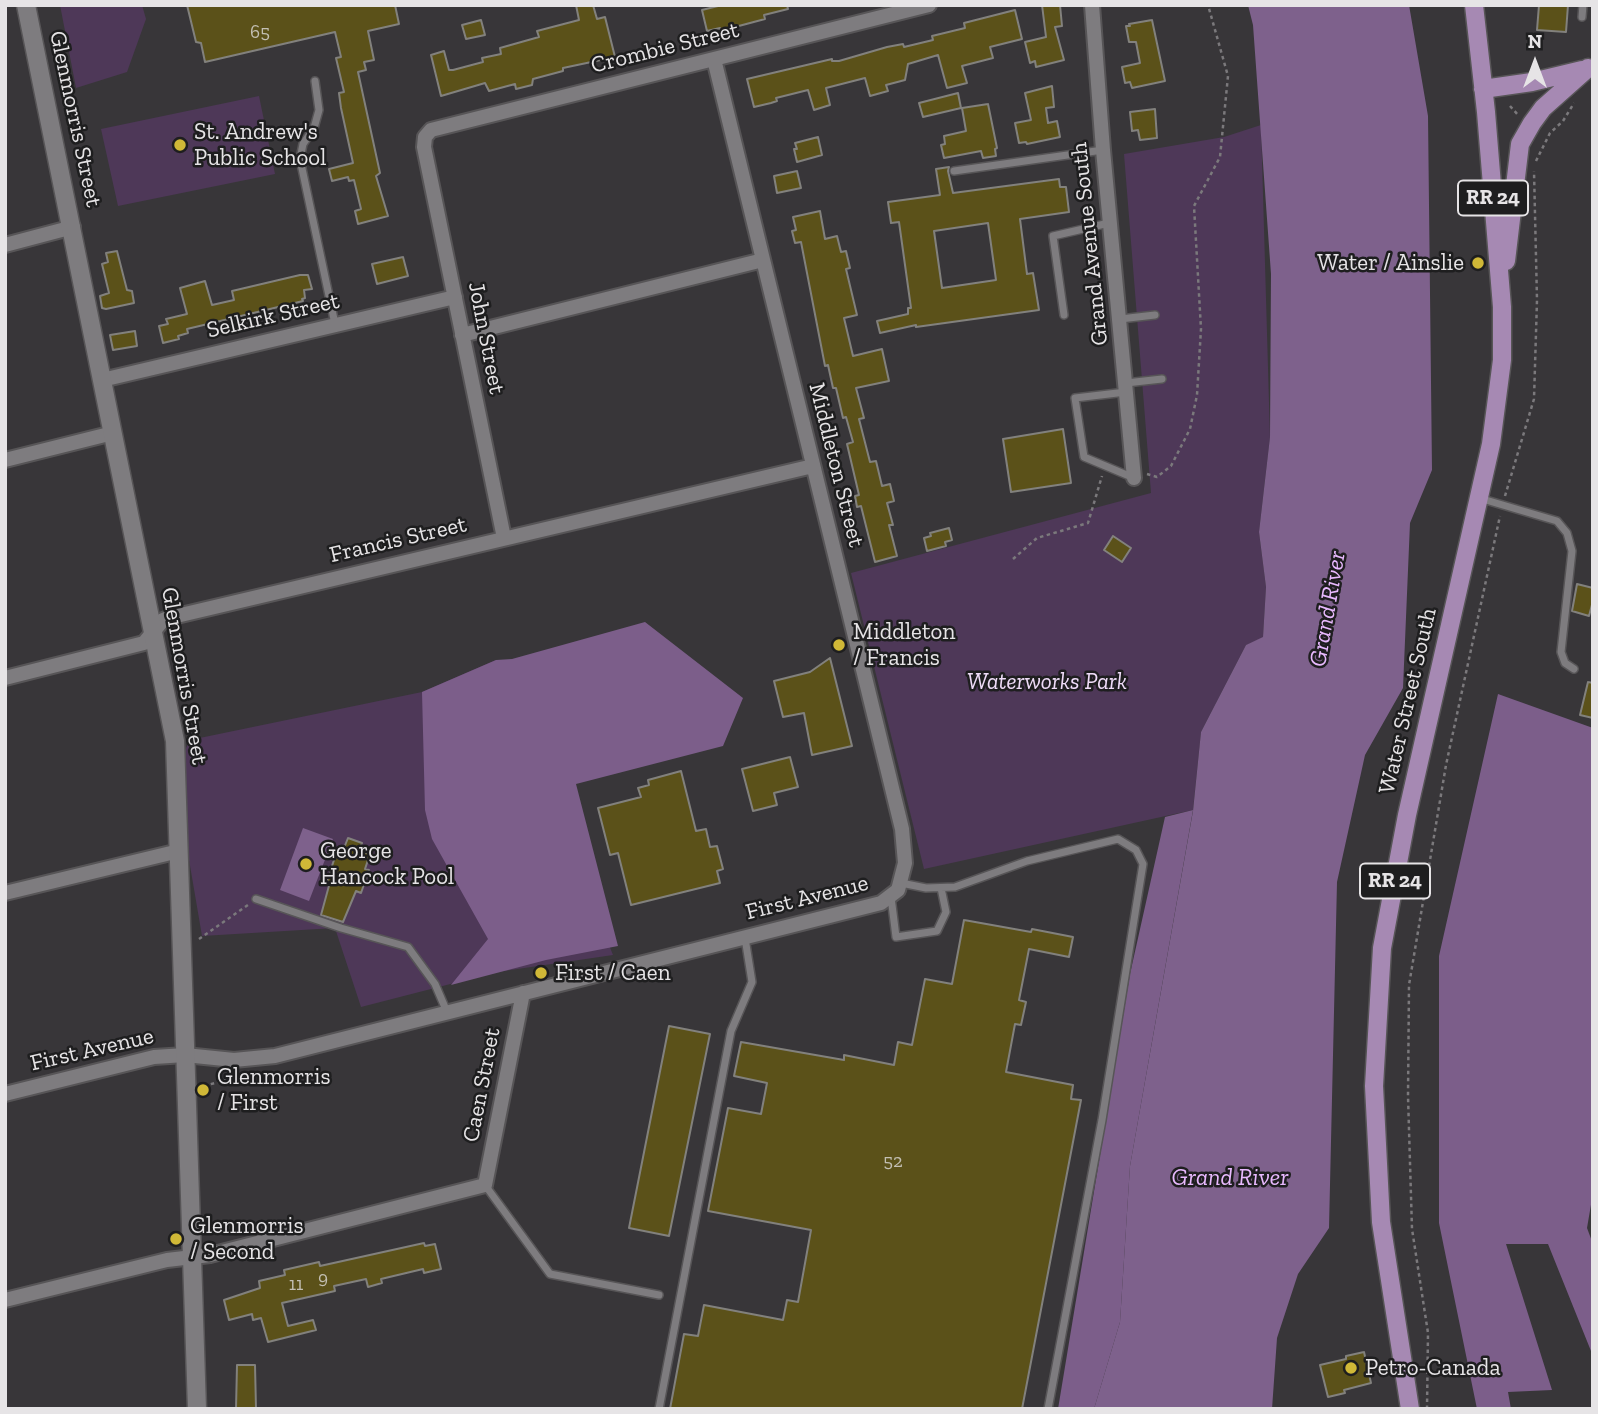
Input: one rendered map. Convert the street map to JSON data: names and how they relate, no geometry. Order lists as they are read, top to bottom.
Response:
{
  "streets": {
    "main road": ["RR 24", "Water Street South"],
    "street": [
      "Crombie Street",
      "Glenmorris Street",
      "Grand Avenue South",
      "Selkirk Street",
      "John Street",
      "Middleton Street",
      "Francis Street",
      "First Avenue",
      "Caen Street"
    ]
  },
  "crossings": [
    ["Crombie Street", "John Street"],
    ["Crombie Street", "Middleton Street"],
    ["Glenmorris Street", "Selkirk Street"],
    ["Glenmorris Street", "Francis Street"],
    ["Glenmorris Street", "First Avenue"],
    ["Selkirk Street", "John Street"],
    ["John Street", "Francis Street"],
    ["Middleton Street", "Francis Street"],
    ["Middleton Street", "First Avenue"],
    ["First Avenue", "Caen Street"]
  ],
  "water": ["Grand River"],
  "parks": ["Waterworks Park"],
  "places": [
    "St. Andrew's Public School",
    "Water / Ainslie",
    "Middleton / Francis",
    "George Hancock Pool",
    "First / Caen",
    "Glenmorris / First",
    "Glenmorris / Second",
    "Petro-Canada"
  ],
  "house_numbers": [
    "65",
    "52",
    "9",
    "11"
  ],
  "north": "top"
}
